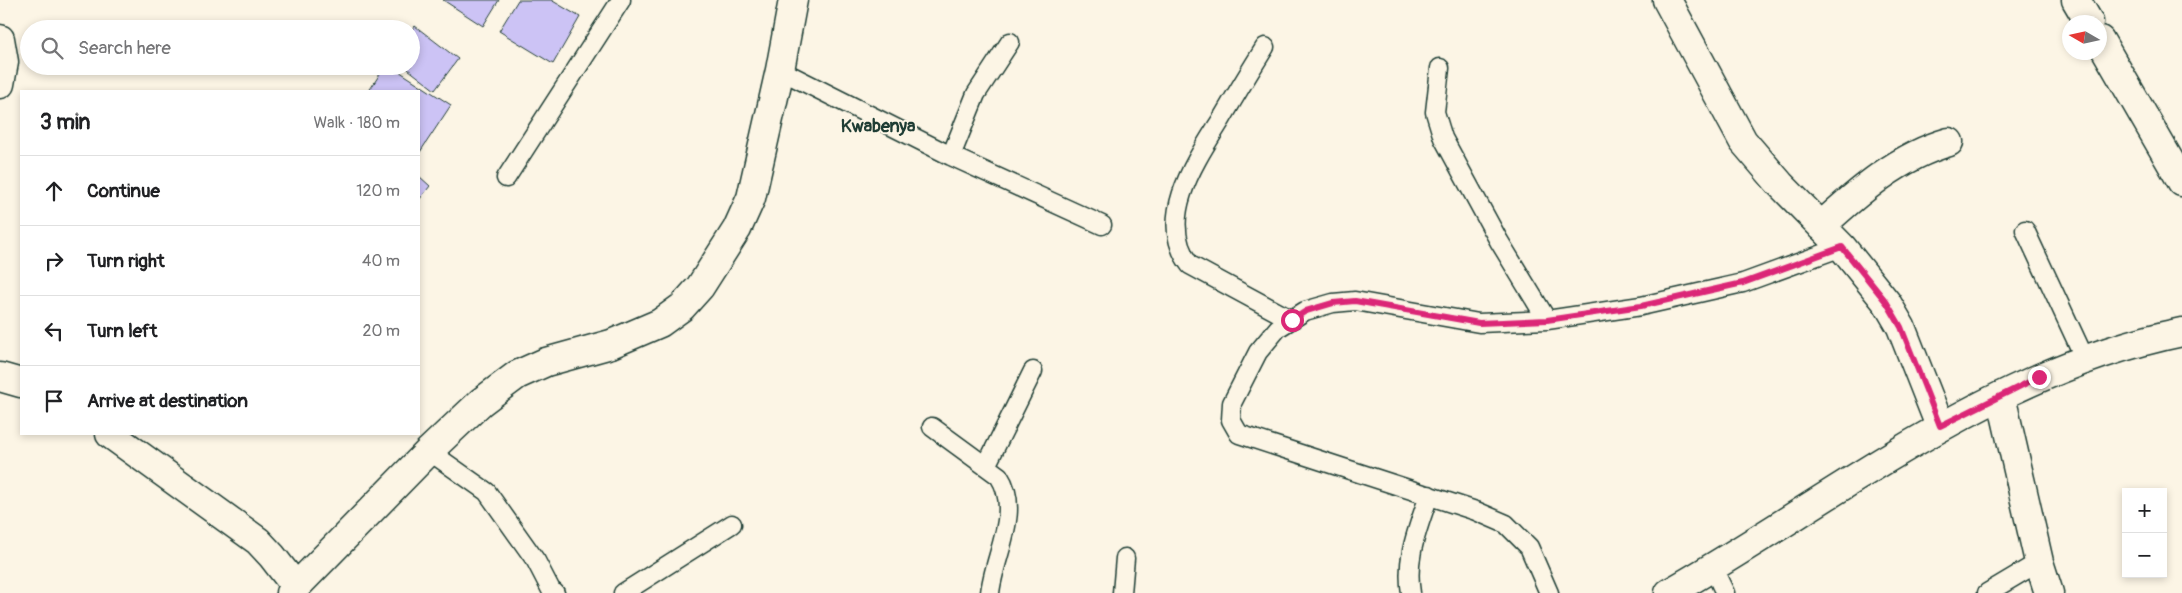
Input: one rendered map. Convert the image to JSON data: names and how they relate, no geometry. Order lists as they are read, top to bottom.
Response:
{
  "districts": ["Kwabenya"],
  "north": "left",
  "page": {
    "search": "Search here",
    "heading": ["3 min", "Walk · 180 m"],
    "list": [
      ["Continue", "120 m"],
      ["Turn right", "40 m"],
      ["Turn left", "20 m"],
      "Arrive at destination"
    ],
    "map_buttons": ["+", "−"]
  }
}
